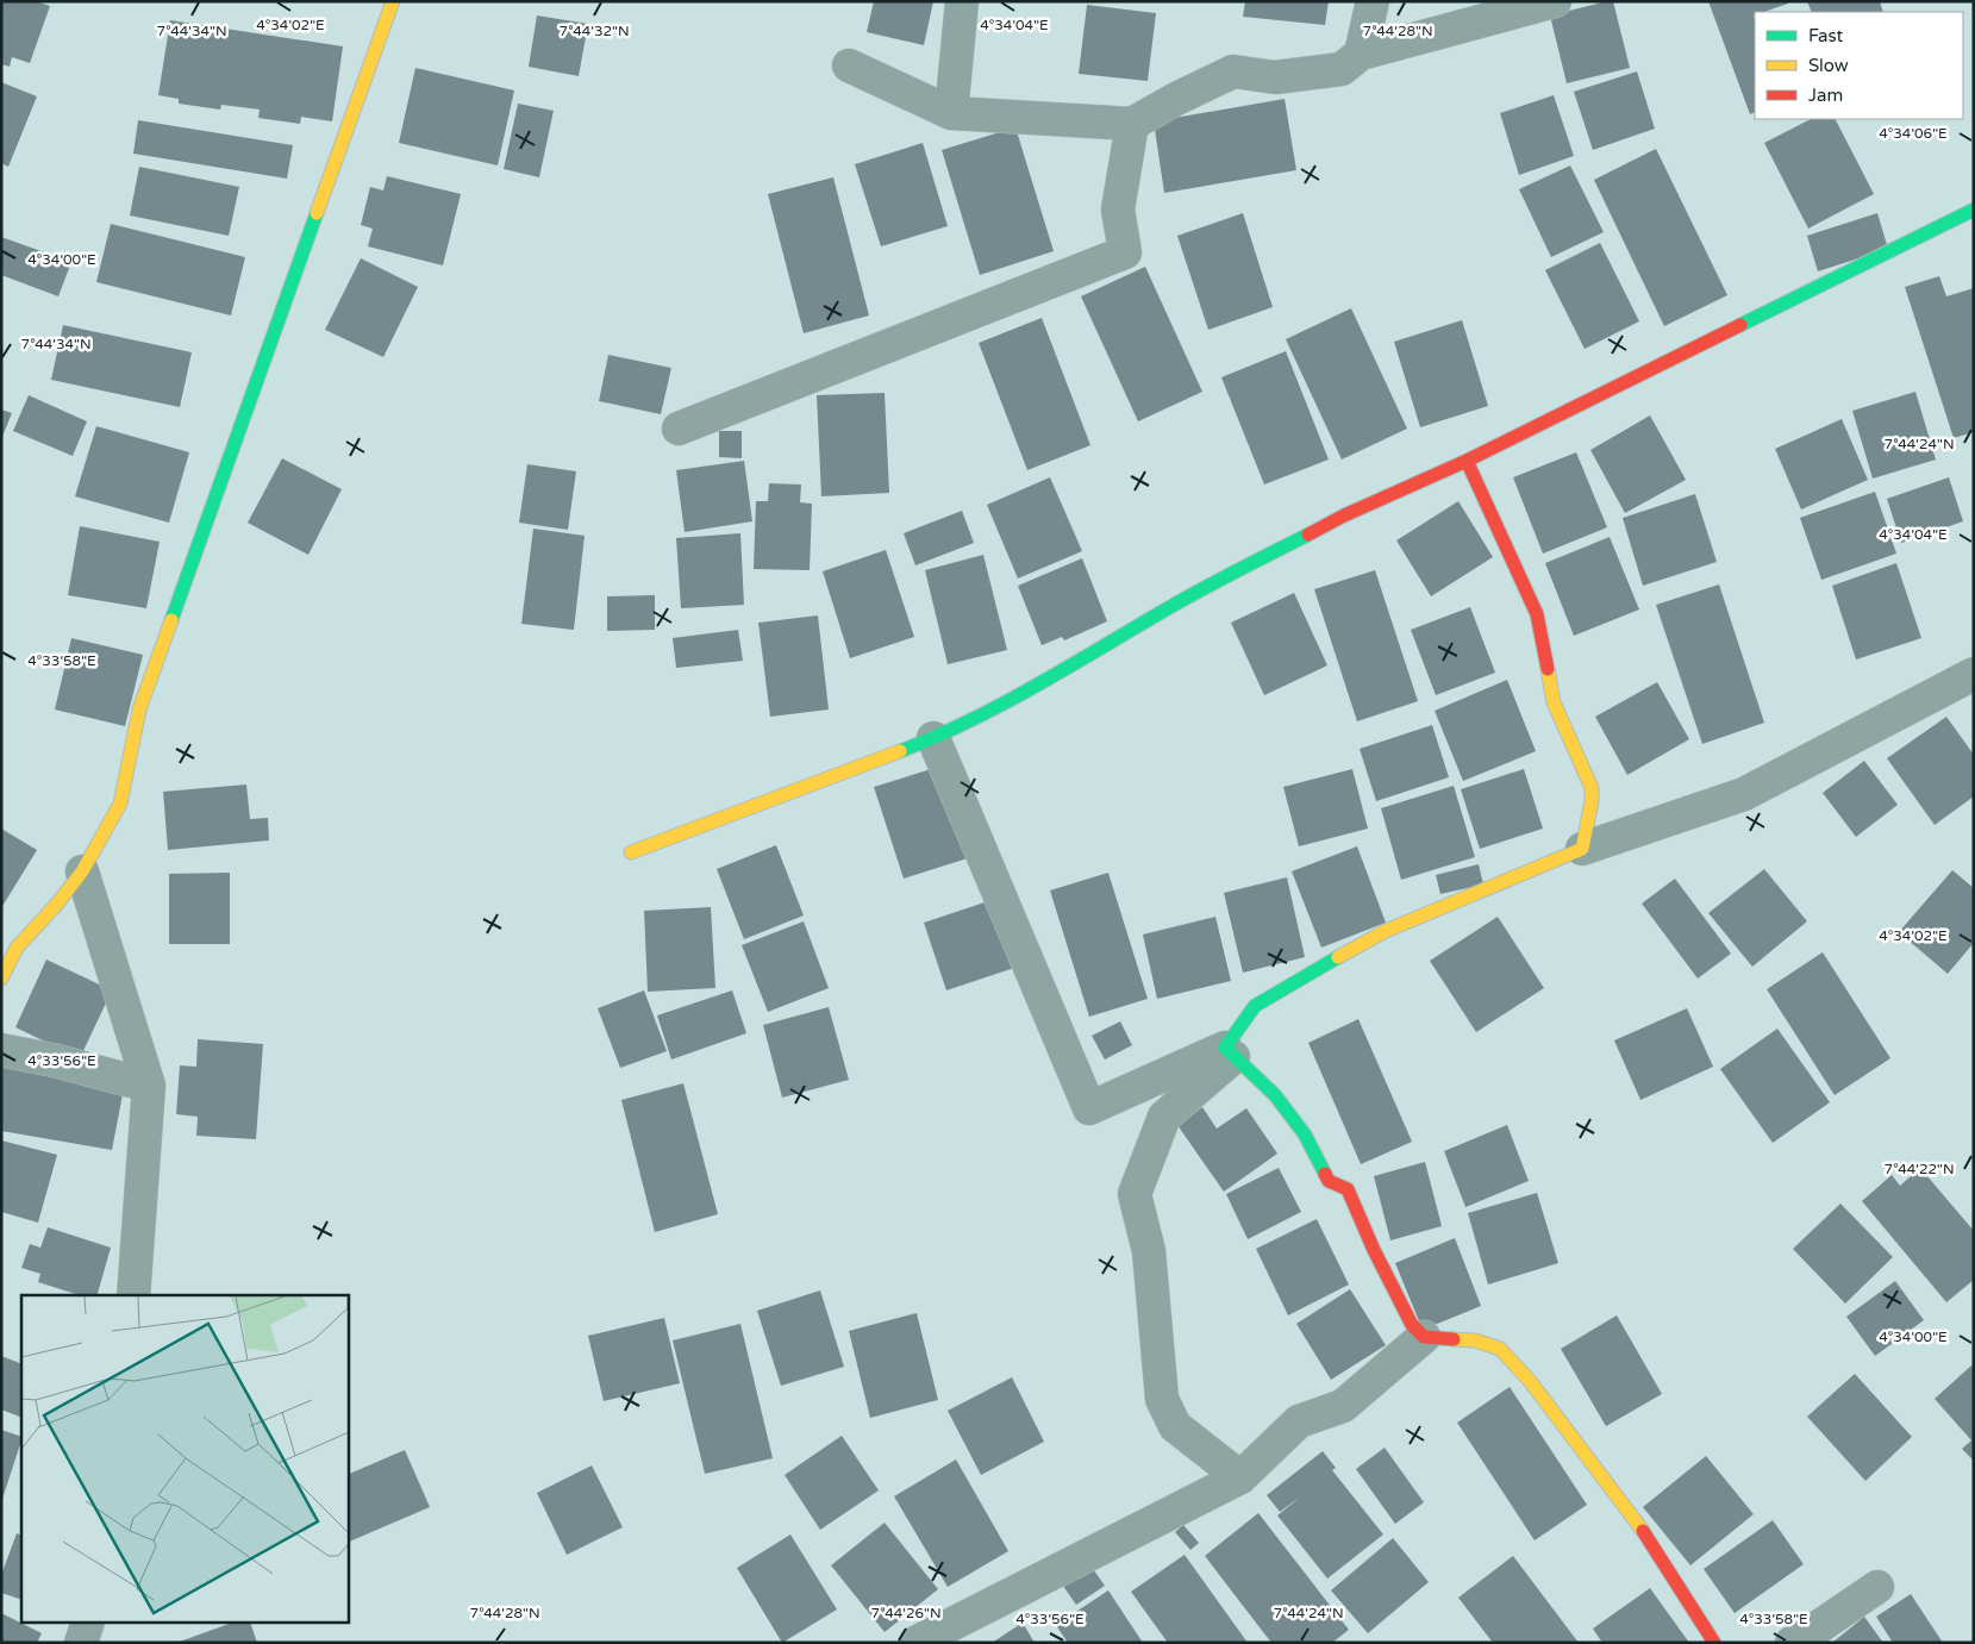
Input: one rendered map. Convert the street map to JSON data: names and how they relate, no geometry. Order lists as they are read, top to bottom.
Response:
{
  "legend": ["Fast", "Slow", "Jam"],
  "coordinates": [
    "4°34'02\"E",
    "4°34'04\"E",
    "7°44'34\"N",
    "7°44'32\"N",
    "7°44'28\"N",
    "4°34'06\"E",
    "4°34'00\"E",
    "7°44'24\"N",
    "4°33'58\"E",
    "4°33'56\"E",
    "7°44'22\"N",
    "7°44'26\"N"
  ]
}
